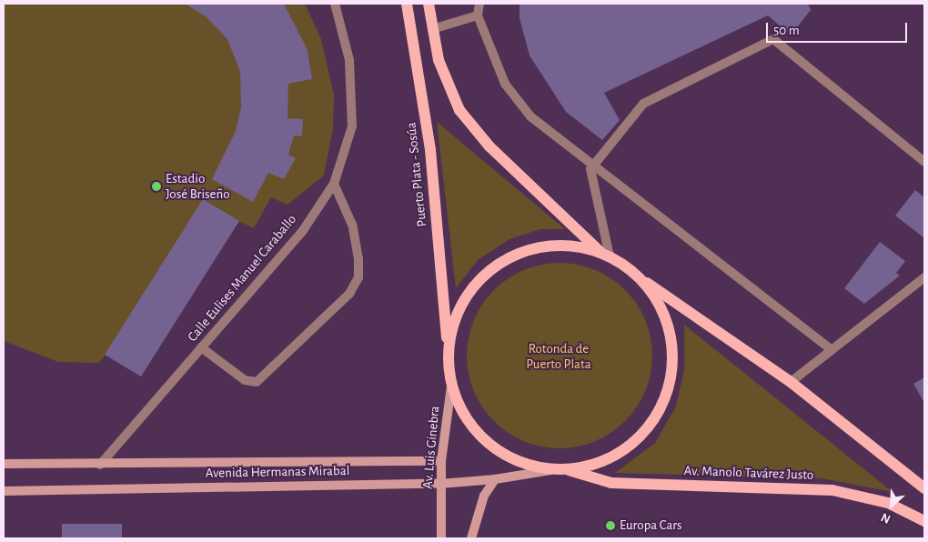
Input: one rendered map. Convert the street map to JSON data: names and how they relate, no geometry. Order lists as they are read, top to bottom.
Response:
{
  "streets": {
    "main road": [
      "Puerto Plata - Sosúa",
      "Av. Luis Ginebra",
      "Avenida Hermanas Mirabal",
      "Av. Manolo Tavárez Justo"
    ],
    "lane": ["Calle Eulises Manuel Caraballo"]
  },
  "crossings": [
    ["Calle Eulises Manuel Caraballo", "Avenida Hermanas Mirabal"],
    ["Av. Luis Ginebra", "Avenida Hermanas Mirabal"]
  ],
  "parks": ["Rotonda de Puerto Plata"],
  "places": ["Estadio José Briseño", "Europa Cars"],
  "scale_bar": "50 m",
  "north": "bottom left"
}
